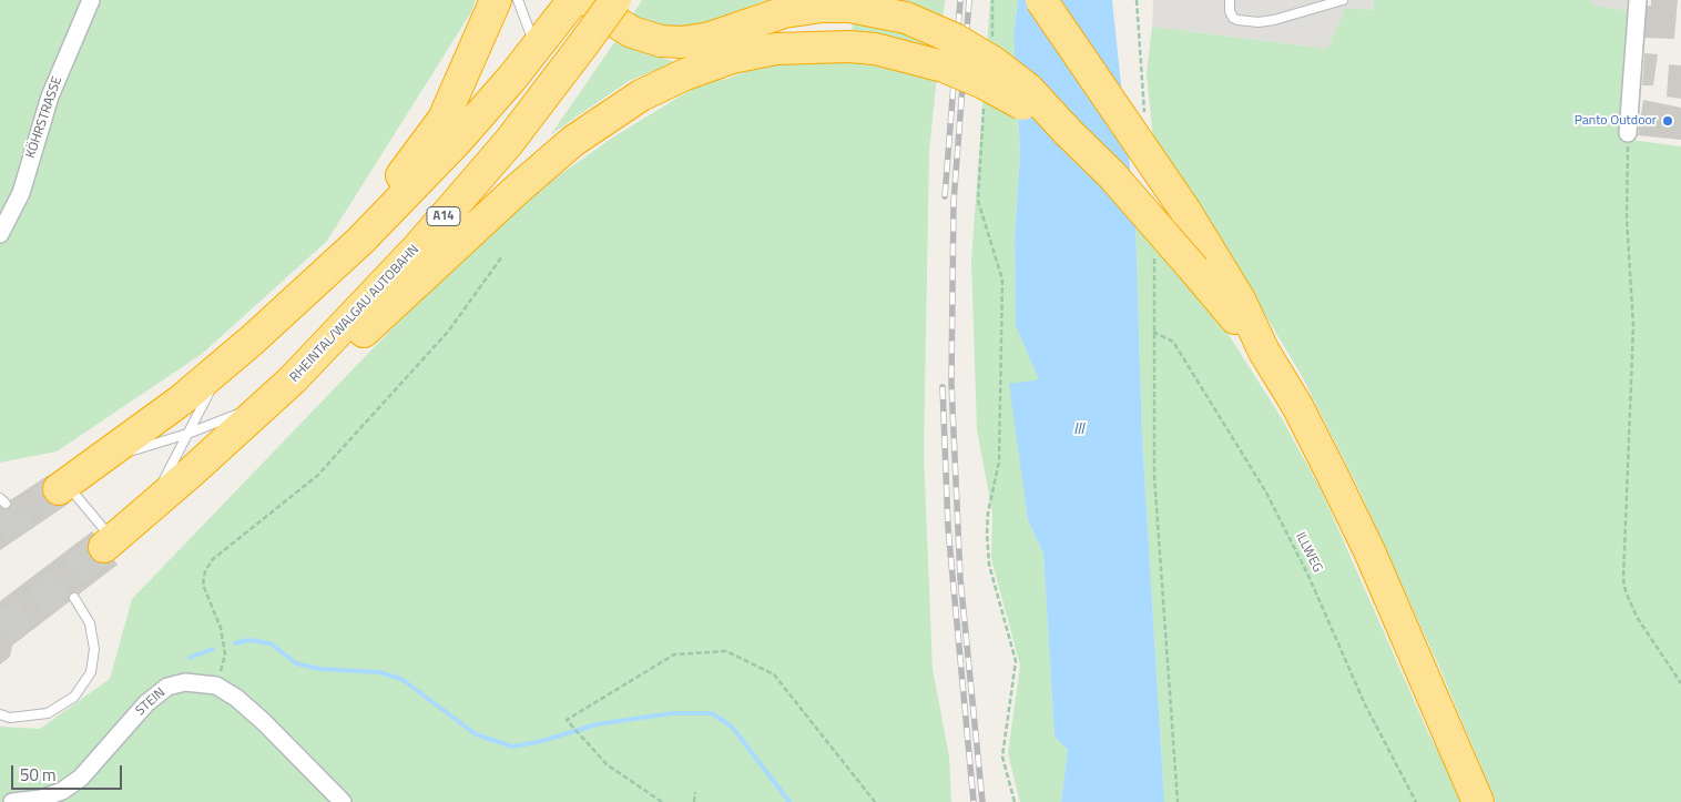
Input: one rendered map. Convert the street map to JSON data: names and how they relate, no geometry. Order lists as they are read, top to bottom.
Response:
{
  "streets": {
    "highway": ["A14", "RHEINTAL/WALGAU AUTOBAHN"],
    "street": ["KÖHRSTRASSE", "STEIN"],
    "path": ["ILLWEG"]
  },
  "water": ["Ill"],
  "places": ["Panto Outdoor"],
  "scale_bar": "50 m"
}
